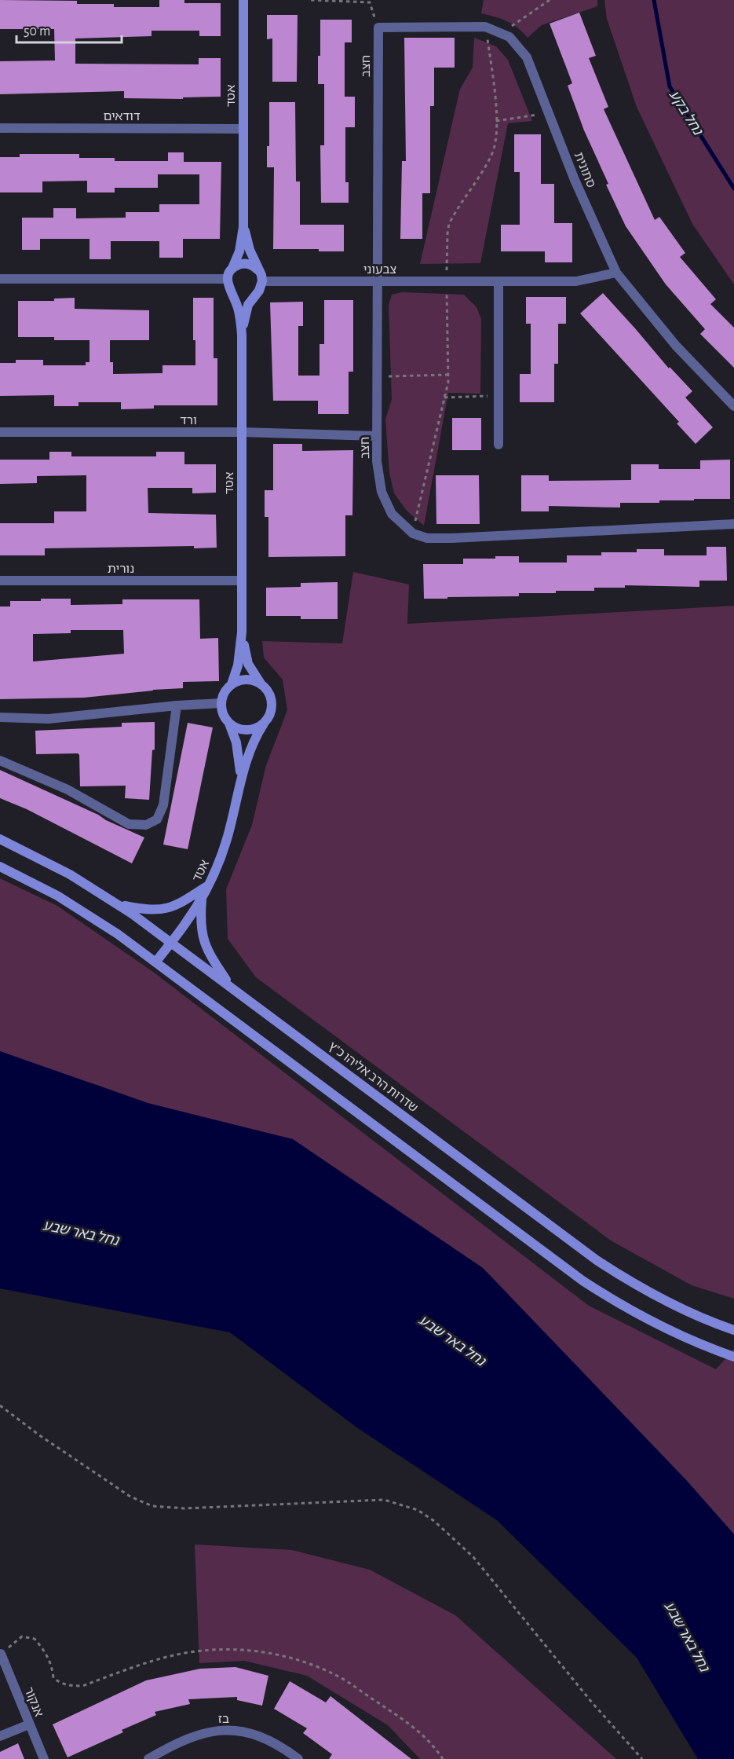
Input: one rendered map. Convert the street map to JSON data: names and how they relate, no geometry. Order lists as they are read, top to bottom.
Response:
{
  "streets": {
    "street": [
      "חצב",
      "אטד",
      "דודאים",
      "סתונית",
      "צבעוני",
      "ורד",
      "נורית",
      "שדרות הרב אליהו כ\"ץ",
      "אנקור",
      "בז"
    ]
  },
  "crossings": [
    ["חצב", "סתונית"],
    ["חצב", "צבעוני"],
    ["חצב", "ורד"],
    ["אטד", "דודאים"],
    ["אטד", "צבעוני"],
    ["אטד", "ורד"],
    ["אטד", "נורית"],
    ["אטד", "שדרות הרב אליהו כ\"ץ"],
    ["סתונית", "צבעוני"]
  ],
  "water": ["נחל בקע", "נחל באר שבע"],
  "scale_bar": "50 m"
}
